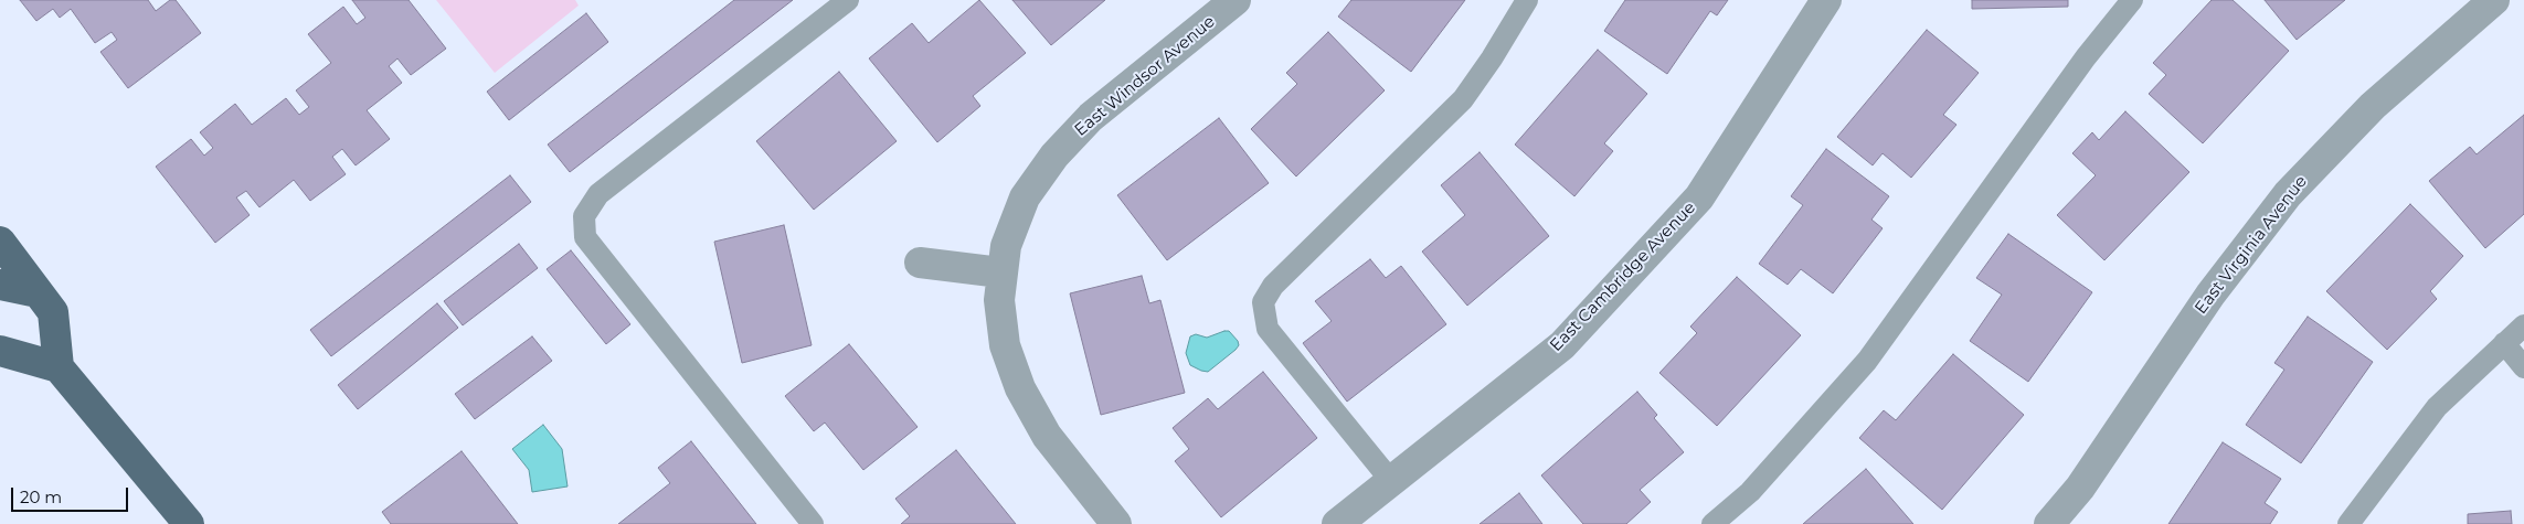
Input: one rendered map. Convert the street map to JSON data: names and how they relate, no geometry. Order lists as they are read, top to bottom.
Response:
{
  "streets": {
    "street": ["East Windsor Avenue", "East Virginia Avenue", "East Cambridge Avenue"]
  },
  "scale_bar": "20 m"
}
